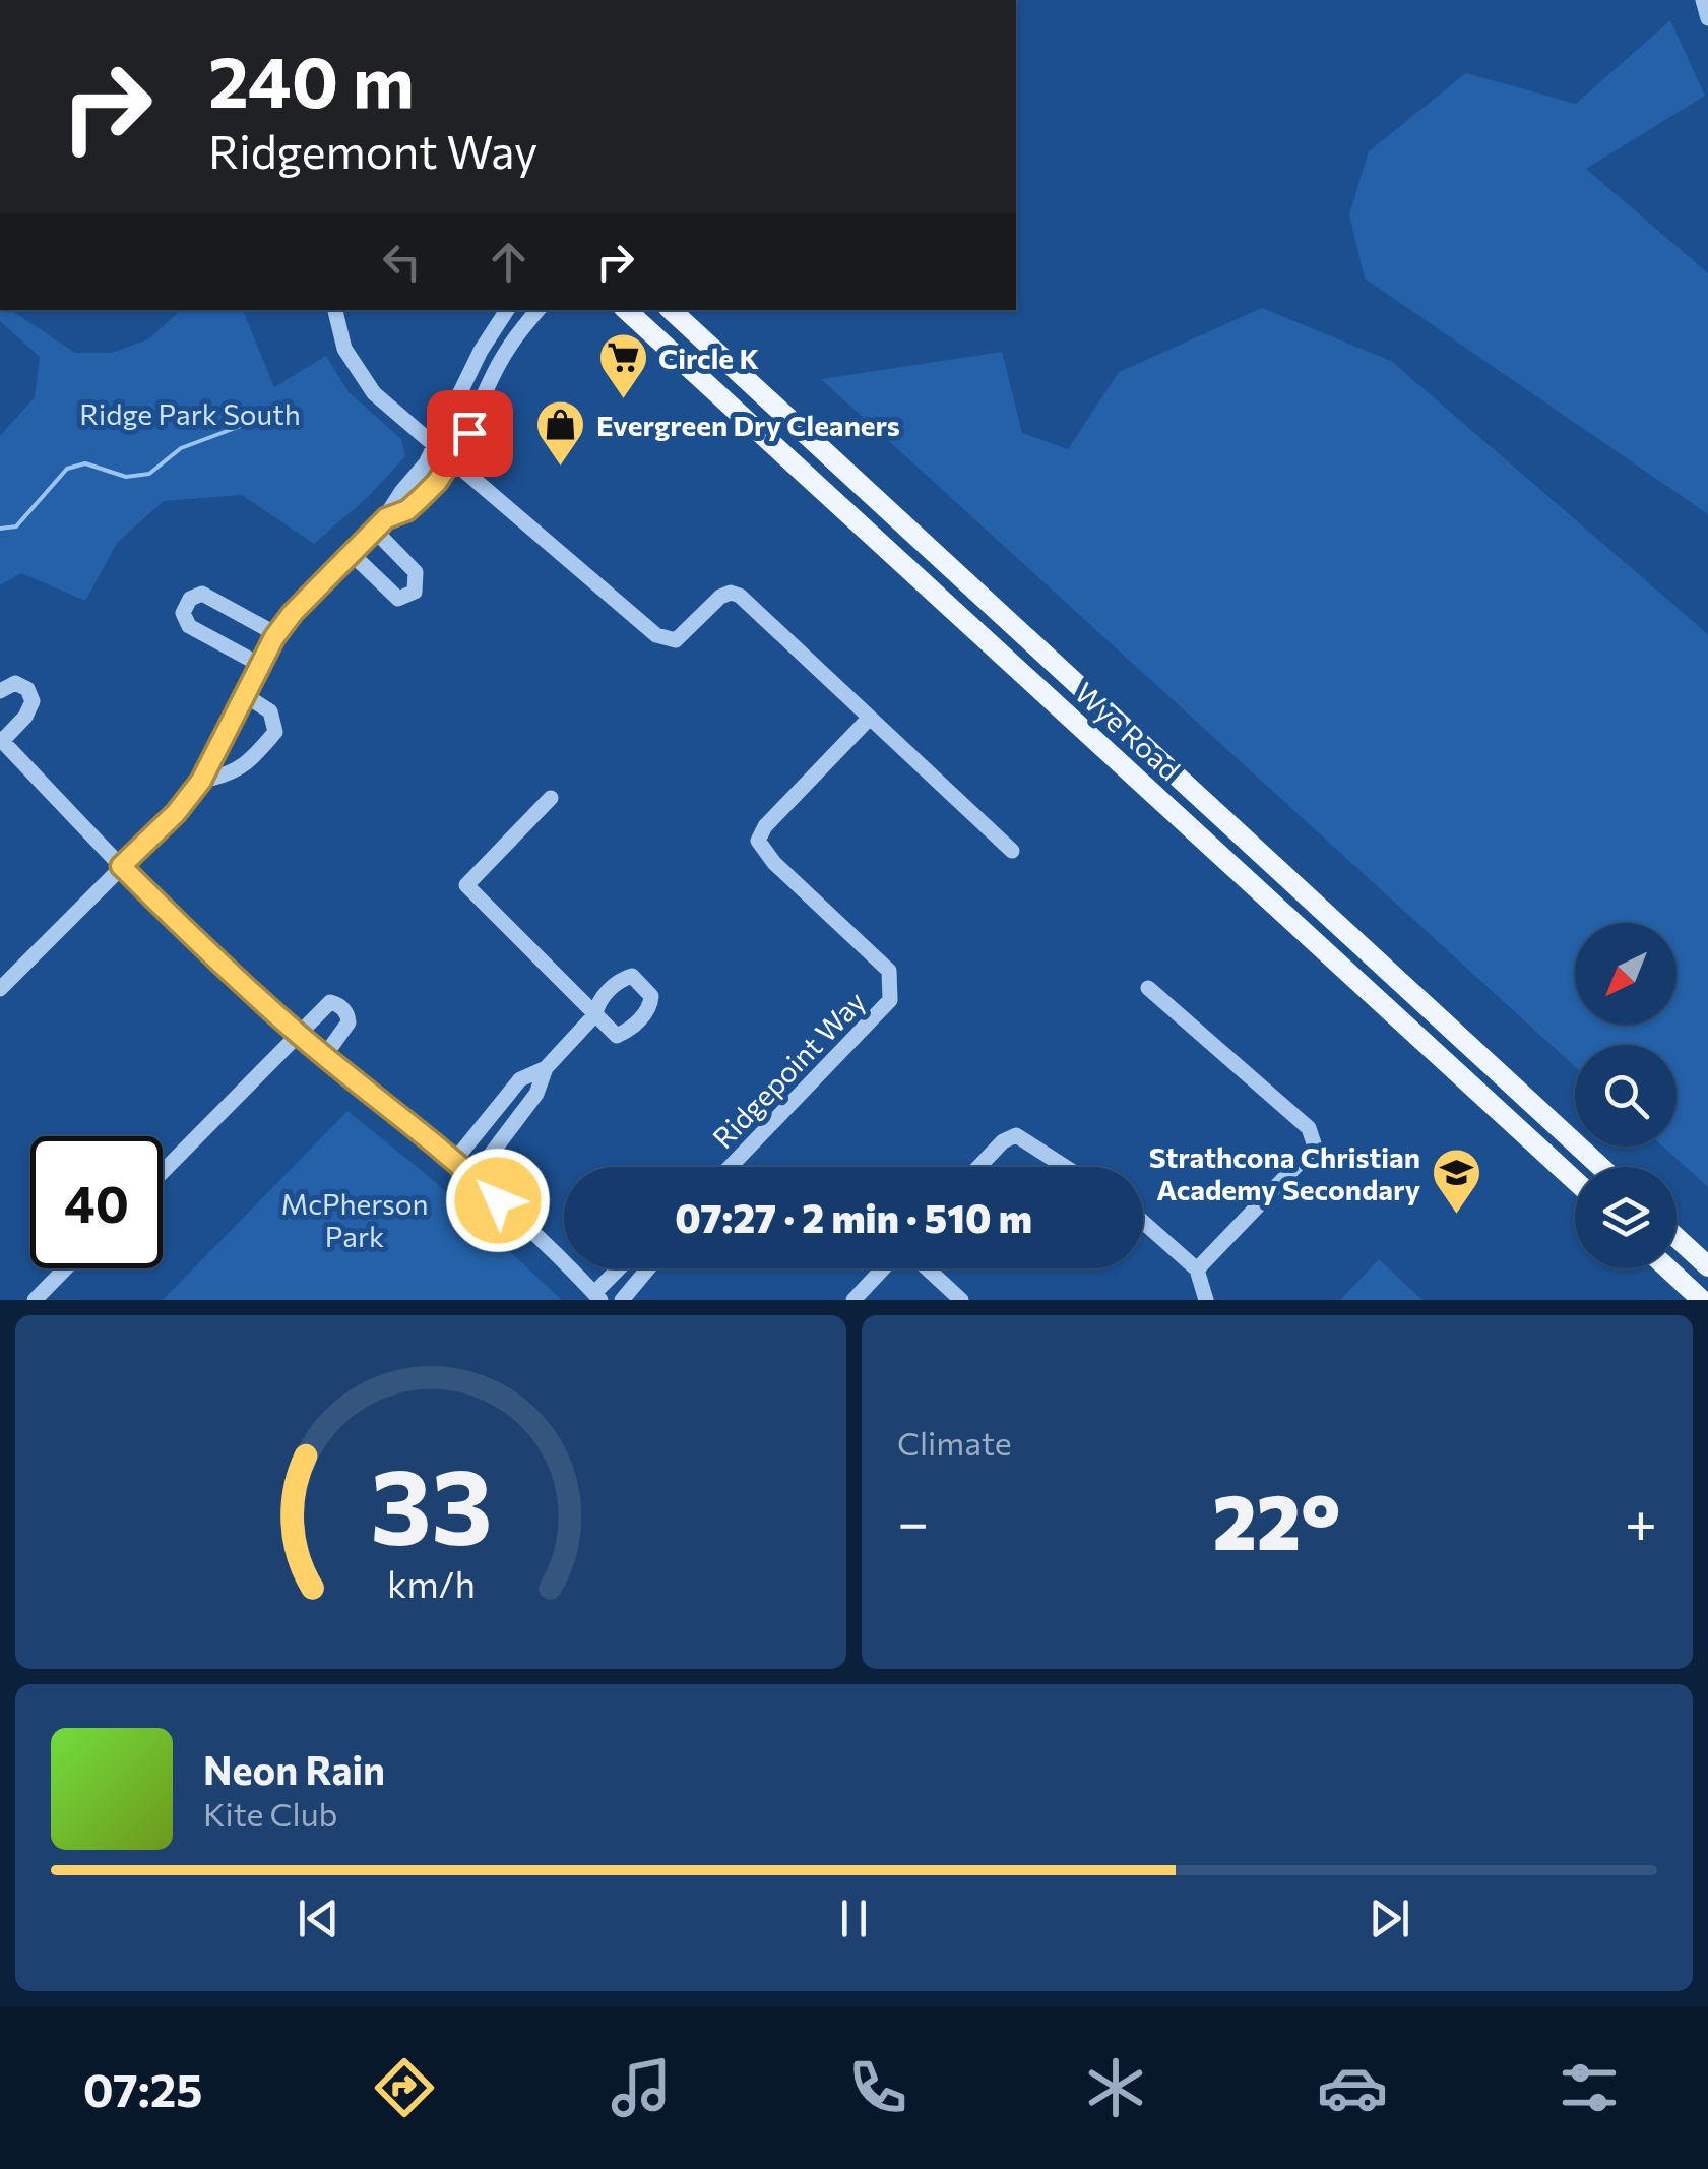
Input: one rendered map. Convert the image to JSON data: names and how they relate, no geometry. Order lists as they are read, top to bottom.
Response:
{
  "streets": {
    "main road": ["Wye Road"],
    "street": ["Ridgepoint Way"]
  },
  "parks": ["Ridge Park South", "McPherson Park"],
  "places": {
    "supermarket": ["Circle K"],
    "shop": ["Evergreen Dry Cleaners"],
    "school or university": ["Strathcona Christian Academy Secondary"]
  },
  "north": "bottom left",
  "page": {
    "turn": ["240 m", "Ridgemont Way"],
    "limit": "40",
    "trip": "07:27 · 2 min · 510 m",
    "tile": "Climate",
    "heat": ["−", "22°", "+"],
    "song": ["Neon Rain", "Kite Club"],
    "tabs": "07:25",
    "gauge": ["33", "km/h"]
  }
}
